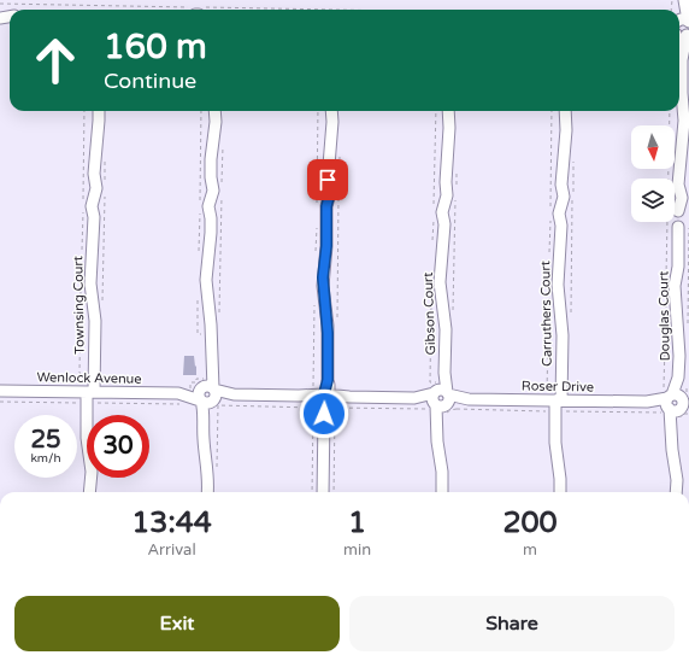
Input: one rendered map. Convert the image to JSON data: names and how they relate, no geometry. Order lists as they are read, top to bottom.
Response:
{
  "streets": {
    "street": [
      "Townsing Court",
      "Gibson Court",
      "Carruthers Court",
      "Douglas Court",
      "Wenlock Avenue",
      "Roser Drive"
    ]
  },
  "crossings": [
    ["Townsing Court", "Wenlock Avenue"],
    ["Gibson Court", "Roser Drive"],
    ["Carruthers Court", "Roser Drive"],
    ["Douglas Court", "Roser Drive"],
    ["Wenlock Avenue", "Roser Drive"]
  ],
  "north": "bottom",
  "page": {
    "turn": ["160 m", "Continue"],
    "speed": "25 km/h",
    "limit": "30",
    "eta": [
      "13:44",
      "Arrival",
      "1",
      "min",
      "200",
      "m"
    ],
    "buttons": ["Exit", "Share"]
  }
}
